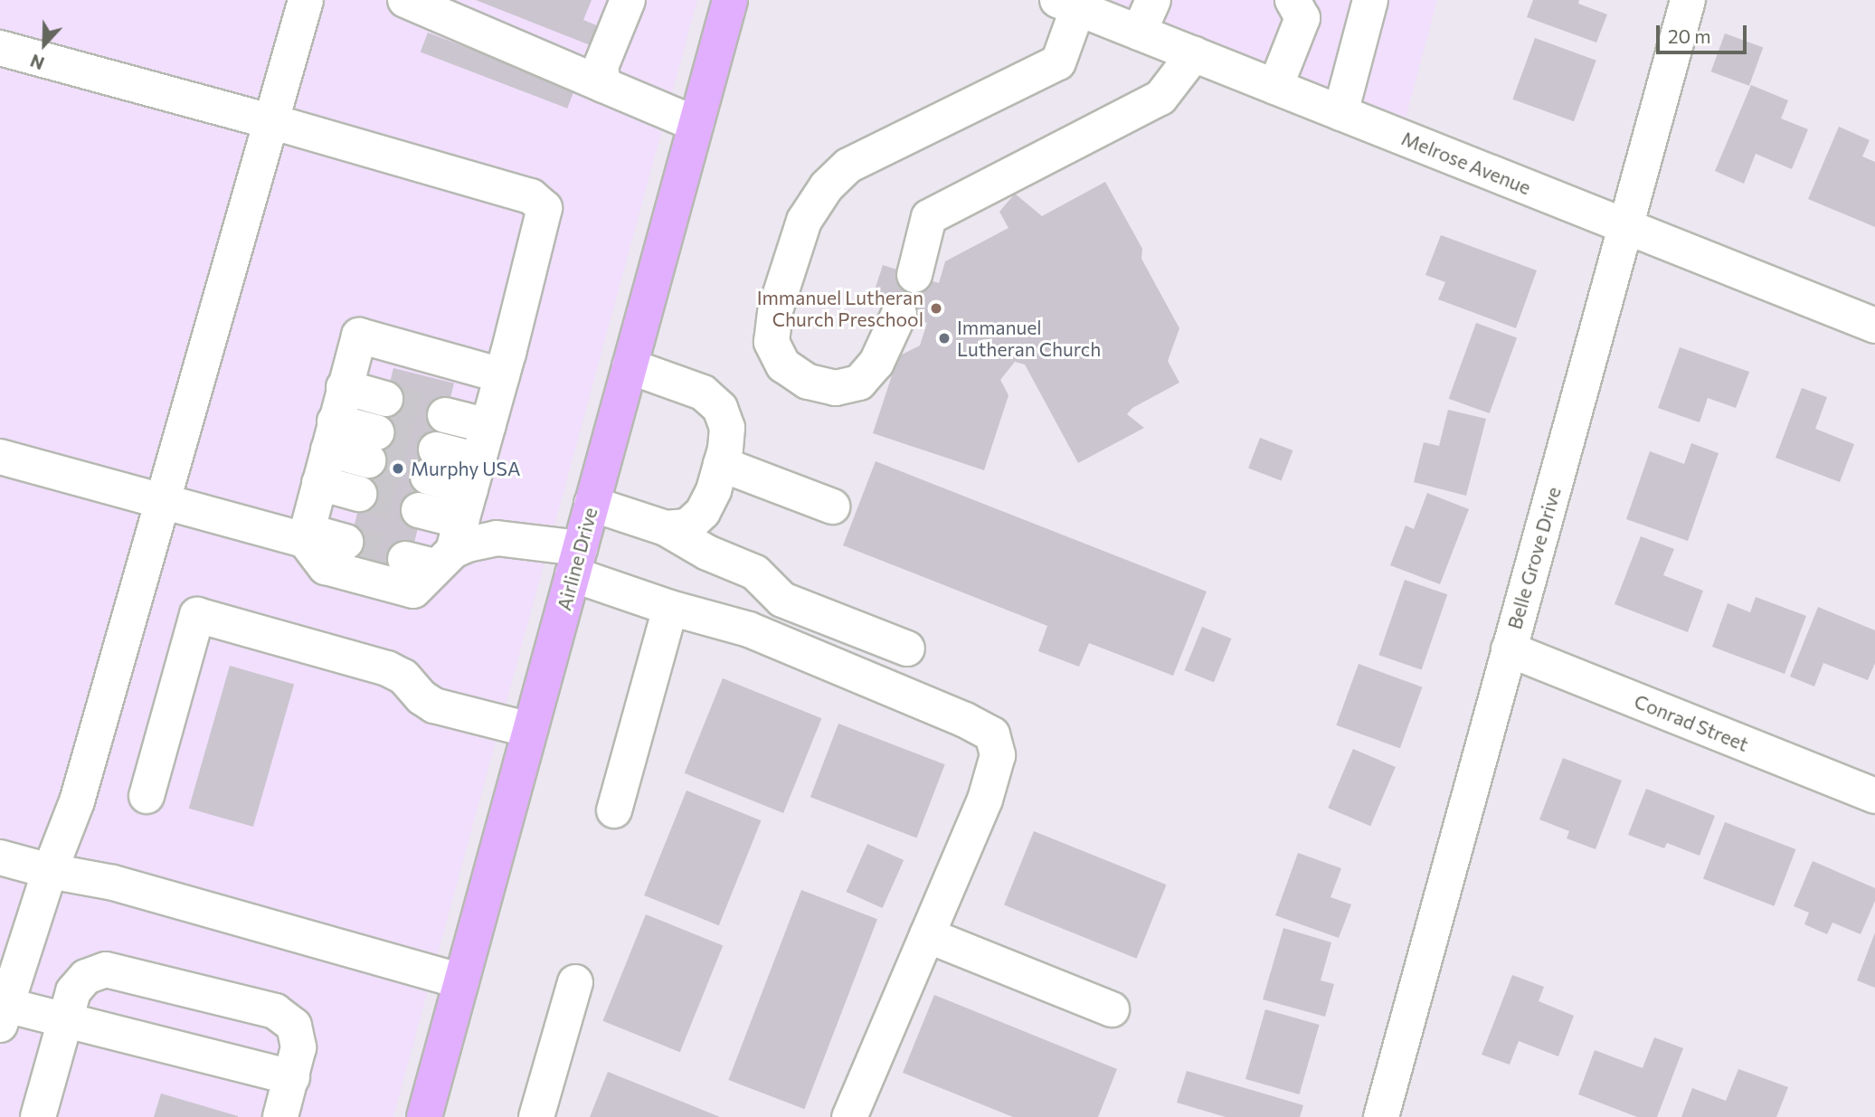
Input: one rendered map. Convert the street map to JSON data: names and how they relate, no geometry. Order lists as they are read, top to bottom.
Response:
{
  "streets": {
    "main road": ["Airline Drive"],
    "street": ["Melrose Avenue", "Belle Grove Drive", "Conrad Street"]
  },
  "crossings": [
    ["Melrose Avenue", "Belle Grove Drive"],
    ["Belle Grove Drive", "Conrad Street"]
  ],
  "places": ["Immanuel Lutheran Church Preschool", "Immanuel Lutheran Church", "Murphy USA"],
  "scale_bar": "20 m",
  "north": "bottom"
}
